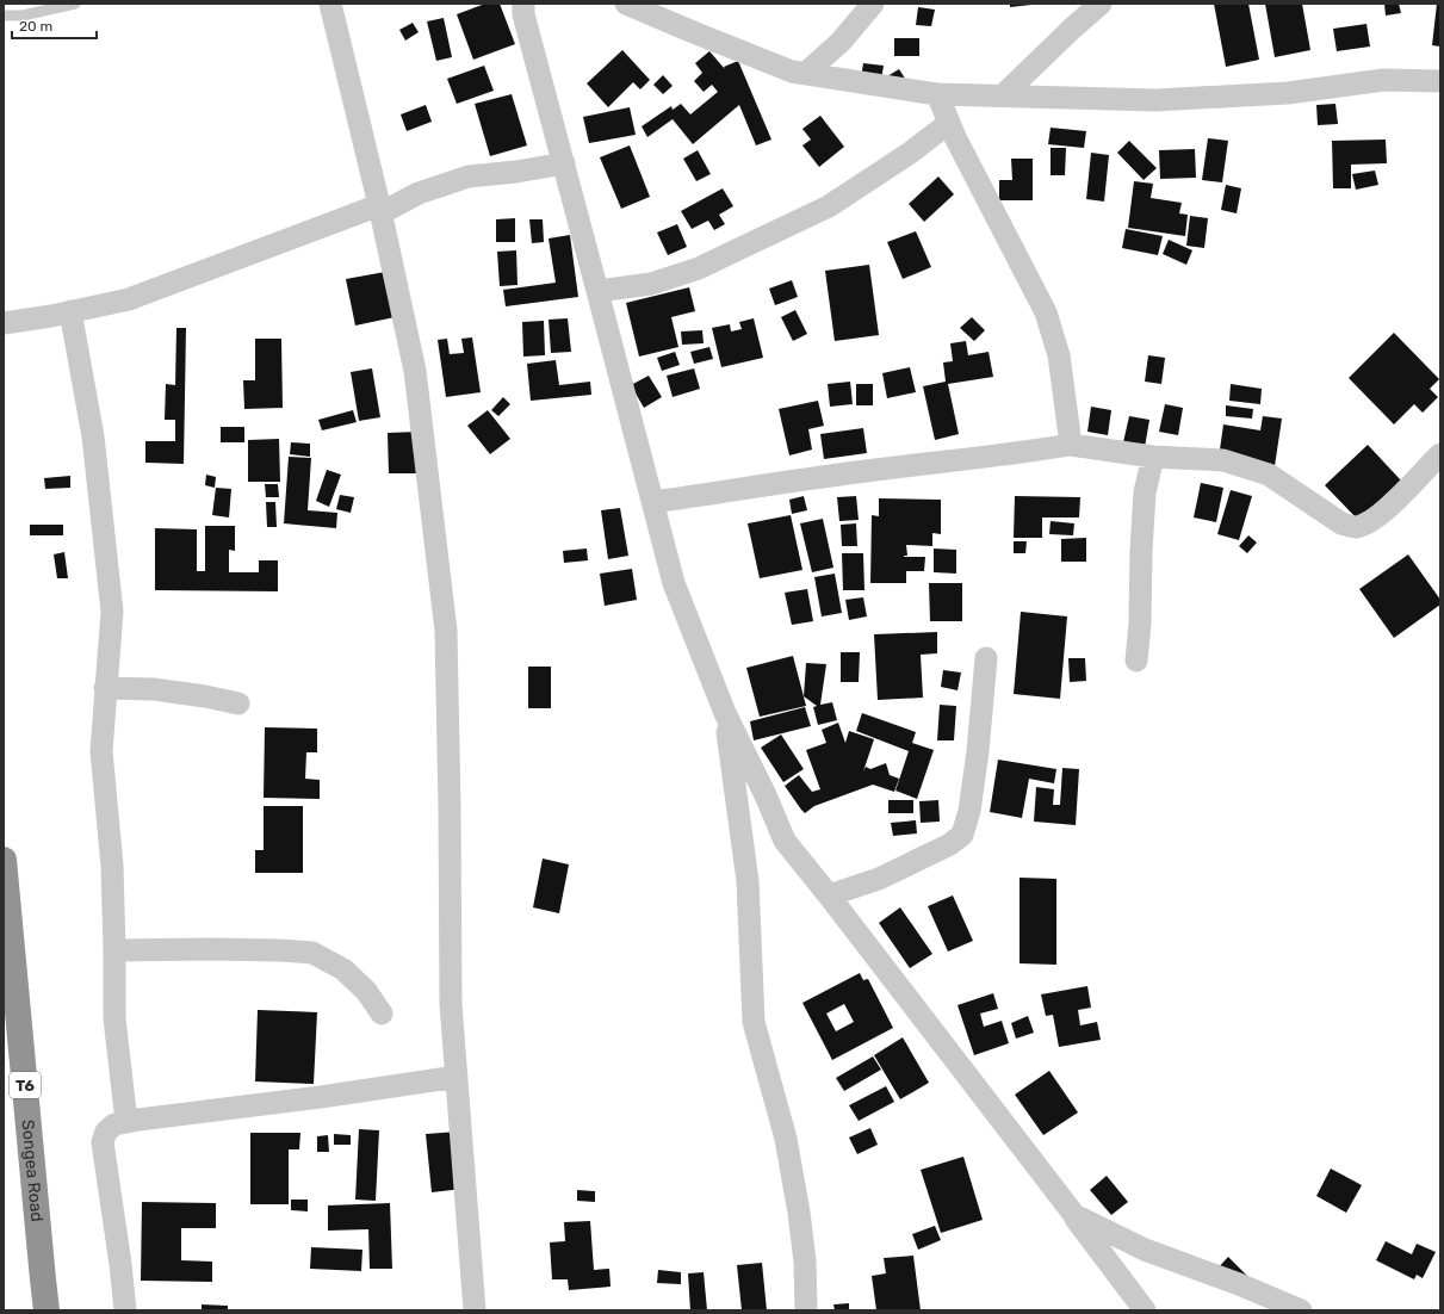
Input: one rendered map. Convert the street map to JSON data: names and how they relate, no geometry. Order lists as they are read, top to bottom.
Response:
{
  "streets": {
    "highway": ["T6", "Songea Road"]
  },
  "scale_bar": "20 m"
}
